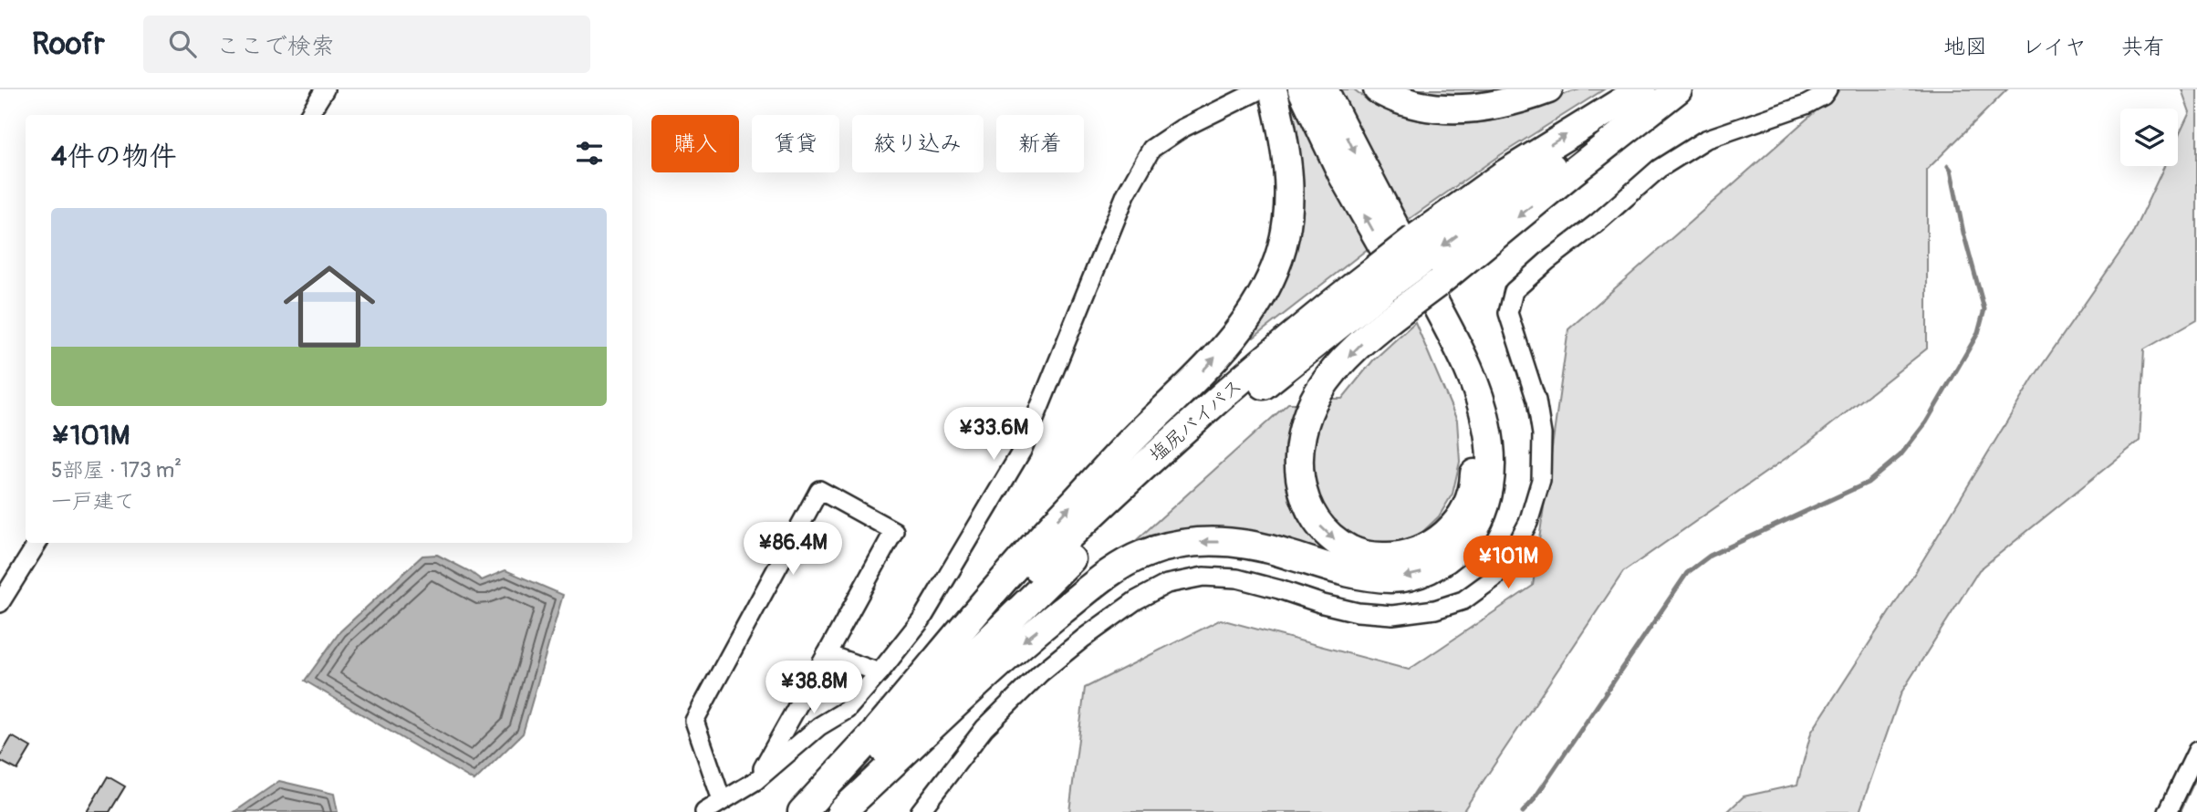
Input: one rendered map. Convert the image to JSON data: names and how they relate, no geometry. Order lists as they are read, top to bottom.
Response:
{
  "streets": {
    "highway": ["塩尻バイパス"]
  },
  "page": {
    "header": "Roofr",
    "search": "ここで検索",
    "nav": ["地図", "レイヤ", "共有"],
    "chip": [
      "購入",
      "賃貸",
      "絞り込み",
      "新着"
    ],
    "heading": "4件の物件",
    "list": [
      {
        "name": "¥101M",
        "note": "5部屋 · 173 m² · 一戸建て"
      }
    ],
    "price": [
      "¥33.6M",
      "¥86.4M",
      "¥101M",
      "¥38.8M"
    ]
  }
}
